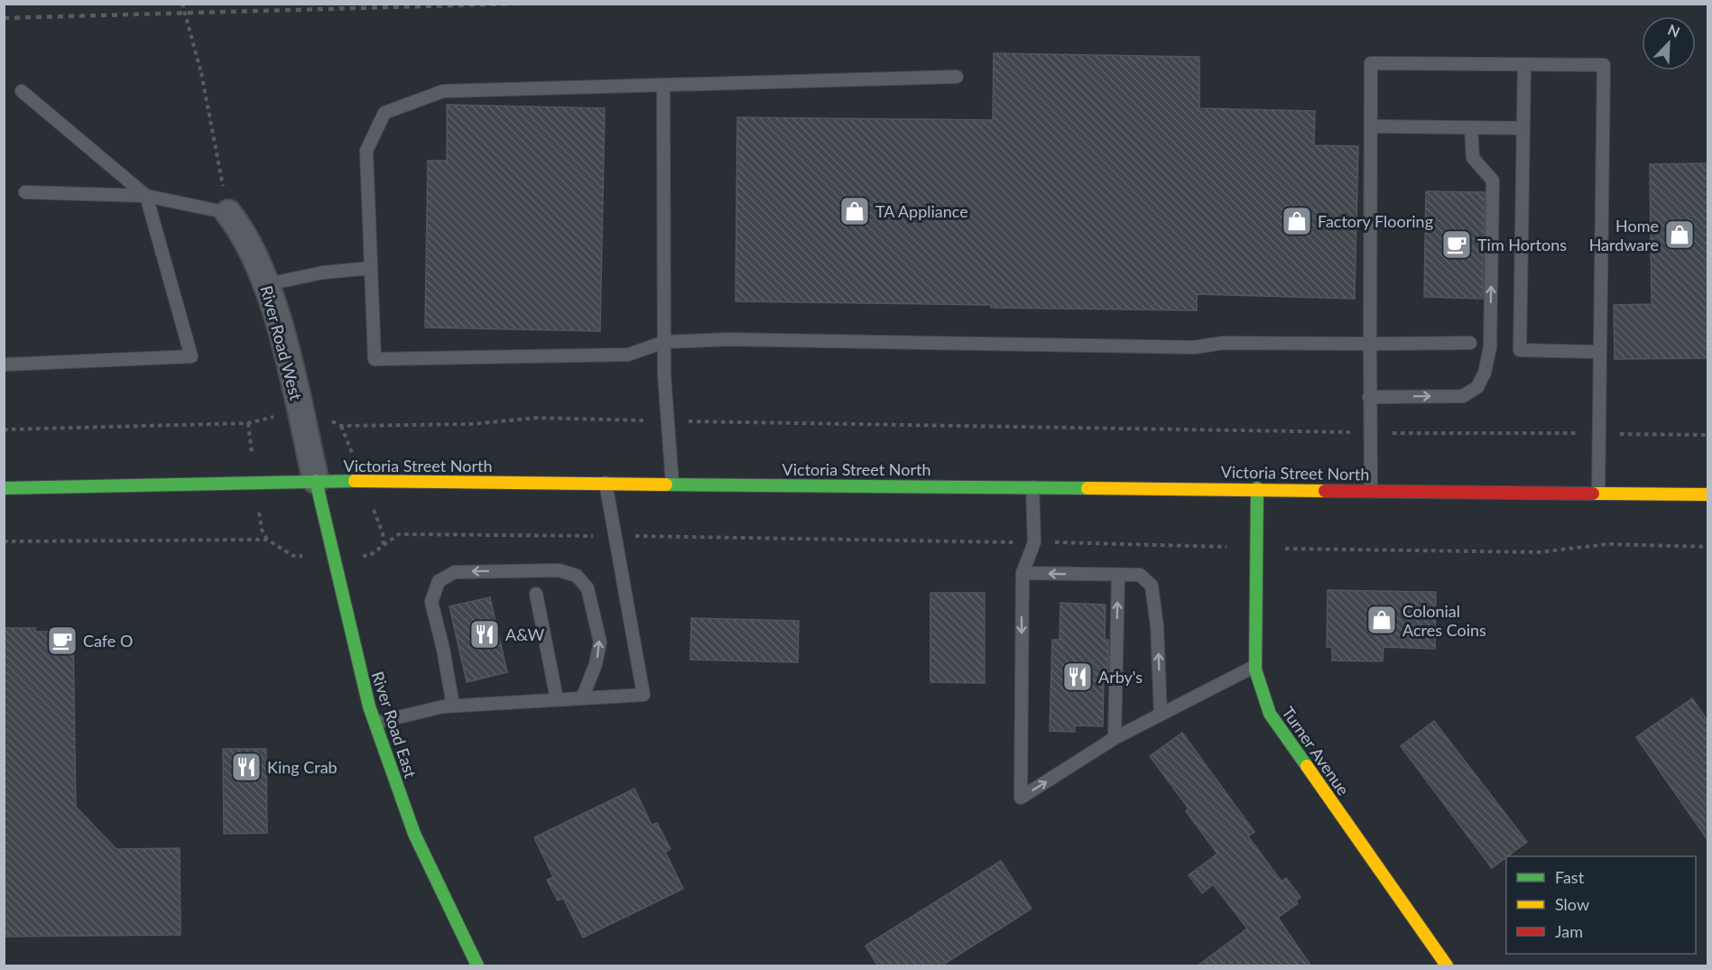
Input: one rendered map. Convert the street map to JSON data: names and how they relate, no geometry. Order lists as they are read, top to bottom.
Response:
{
  "streets": {
    "main road": ["Victoria Street North", "River Road East", "Turner Avenue"],
    "street": ["River Road West"]
  },
  "crossings": [
    ["River Road West", "Victoria Street North"],
    ["River Road West", "River Road East"],
    ["Victoria Street North", "River Road East"],
    ["Victoria Street North", "Turner Avenue"]
  ],
  "places": {
    "shop": [
      "TA Appliance",
      "Factory Flooring",
      "Home Hardware",
      "Colonial Acres Coins"
    ],
    "cafe": ["Tim Hortons", "Cafe O"],
    "restaurant": ["A&W", "Arby's", "King Crab"]
  },
  "legend": ["Fast", "Slow", "Jam"],
  "north": "top right"
}
